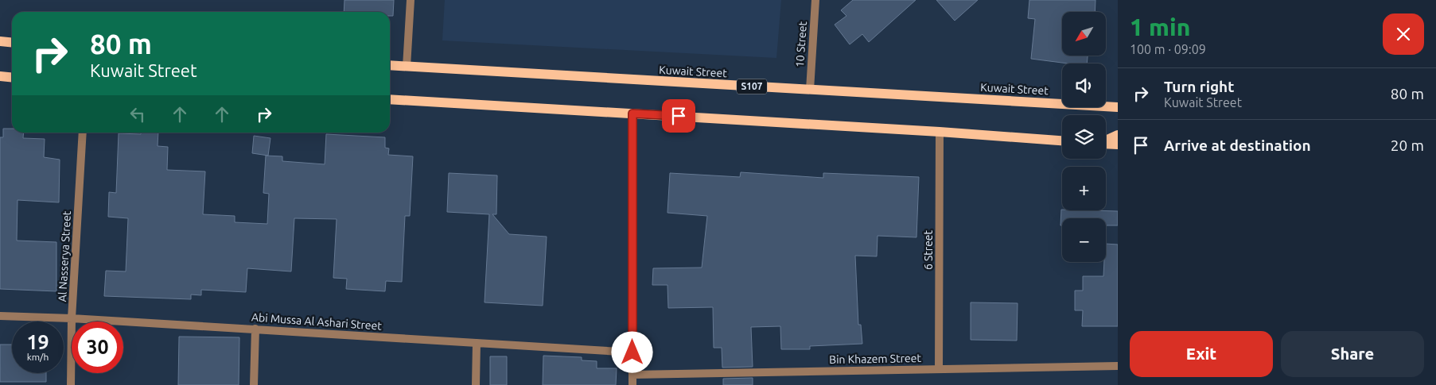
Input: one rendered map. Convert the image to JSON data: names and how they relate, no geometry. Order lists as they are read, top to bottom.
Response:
{
  "streets": {
    "main road": ["Kuwait Street", "S107"],
    "street": [
      "10 Street",
      "6 Street",
      "Al Nasserya Street",
      "Abi Mussa Al Ashari Street",
      "Bin Khazem Street"
    ]
  },
  "crossings": [
    ["10 Street", "Kuwait Street"],
    ["6 Street", "Bin Khazem Street"],
    ["Al Nasserya Street", "Abi Mussa Al Ashari Street"]
  ],
  "north": "bottom left",
  "page": {
    "heading": ["1 min", "100 m · 09:09"],
    "map_buttons": ["+", "−"],
    "turn": ["80 m", "Kuwait Street"],
    "list": [
      {
        "name": "Turn right",
        "note": "Kuwait Street",
        "value": "80 m"
      },
      {
        "name": "Arrive at destination",
        "value": "20 m"
      }
    ],
    "speed": "19 km/h",
    "limit": "30",
    "buttons": ["Exit", "Share"]
  }
}
